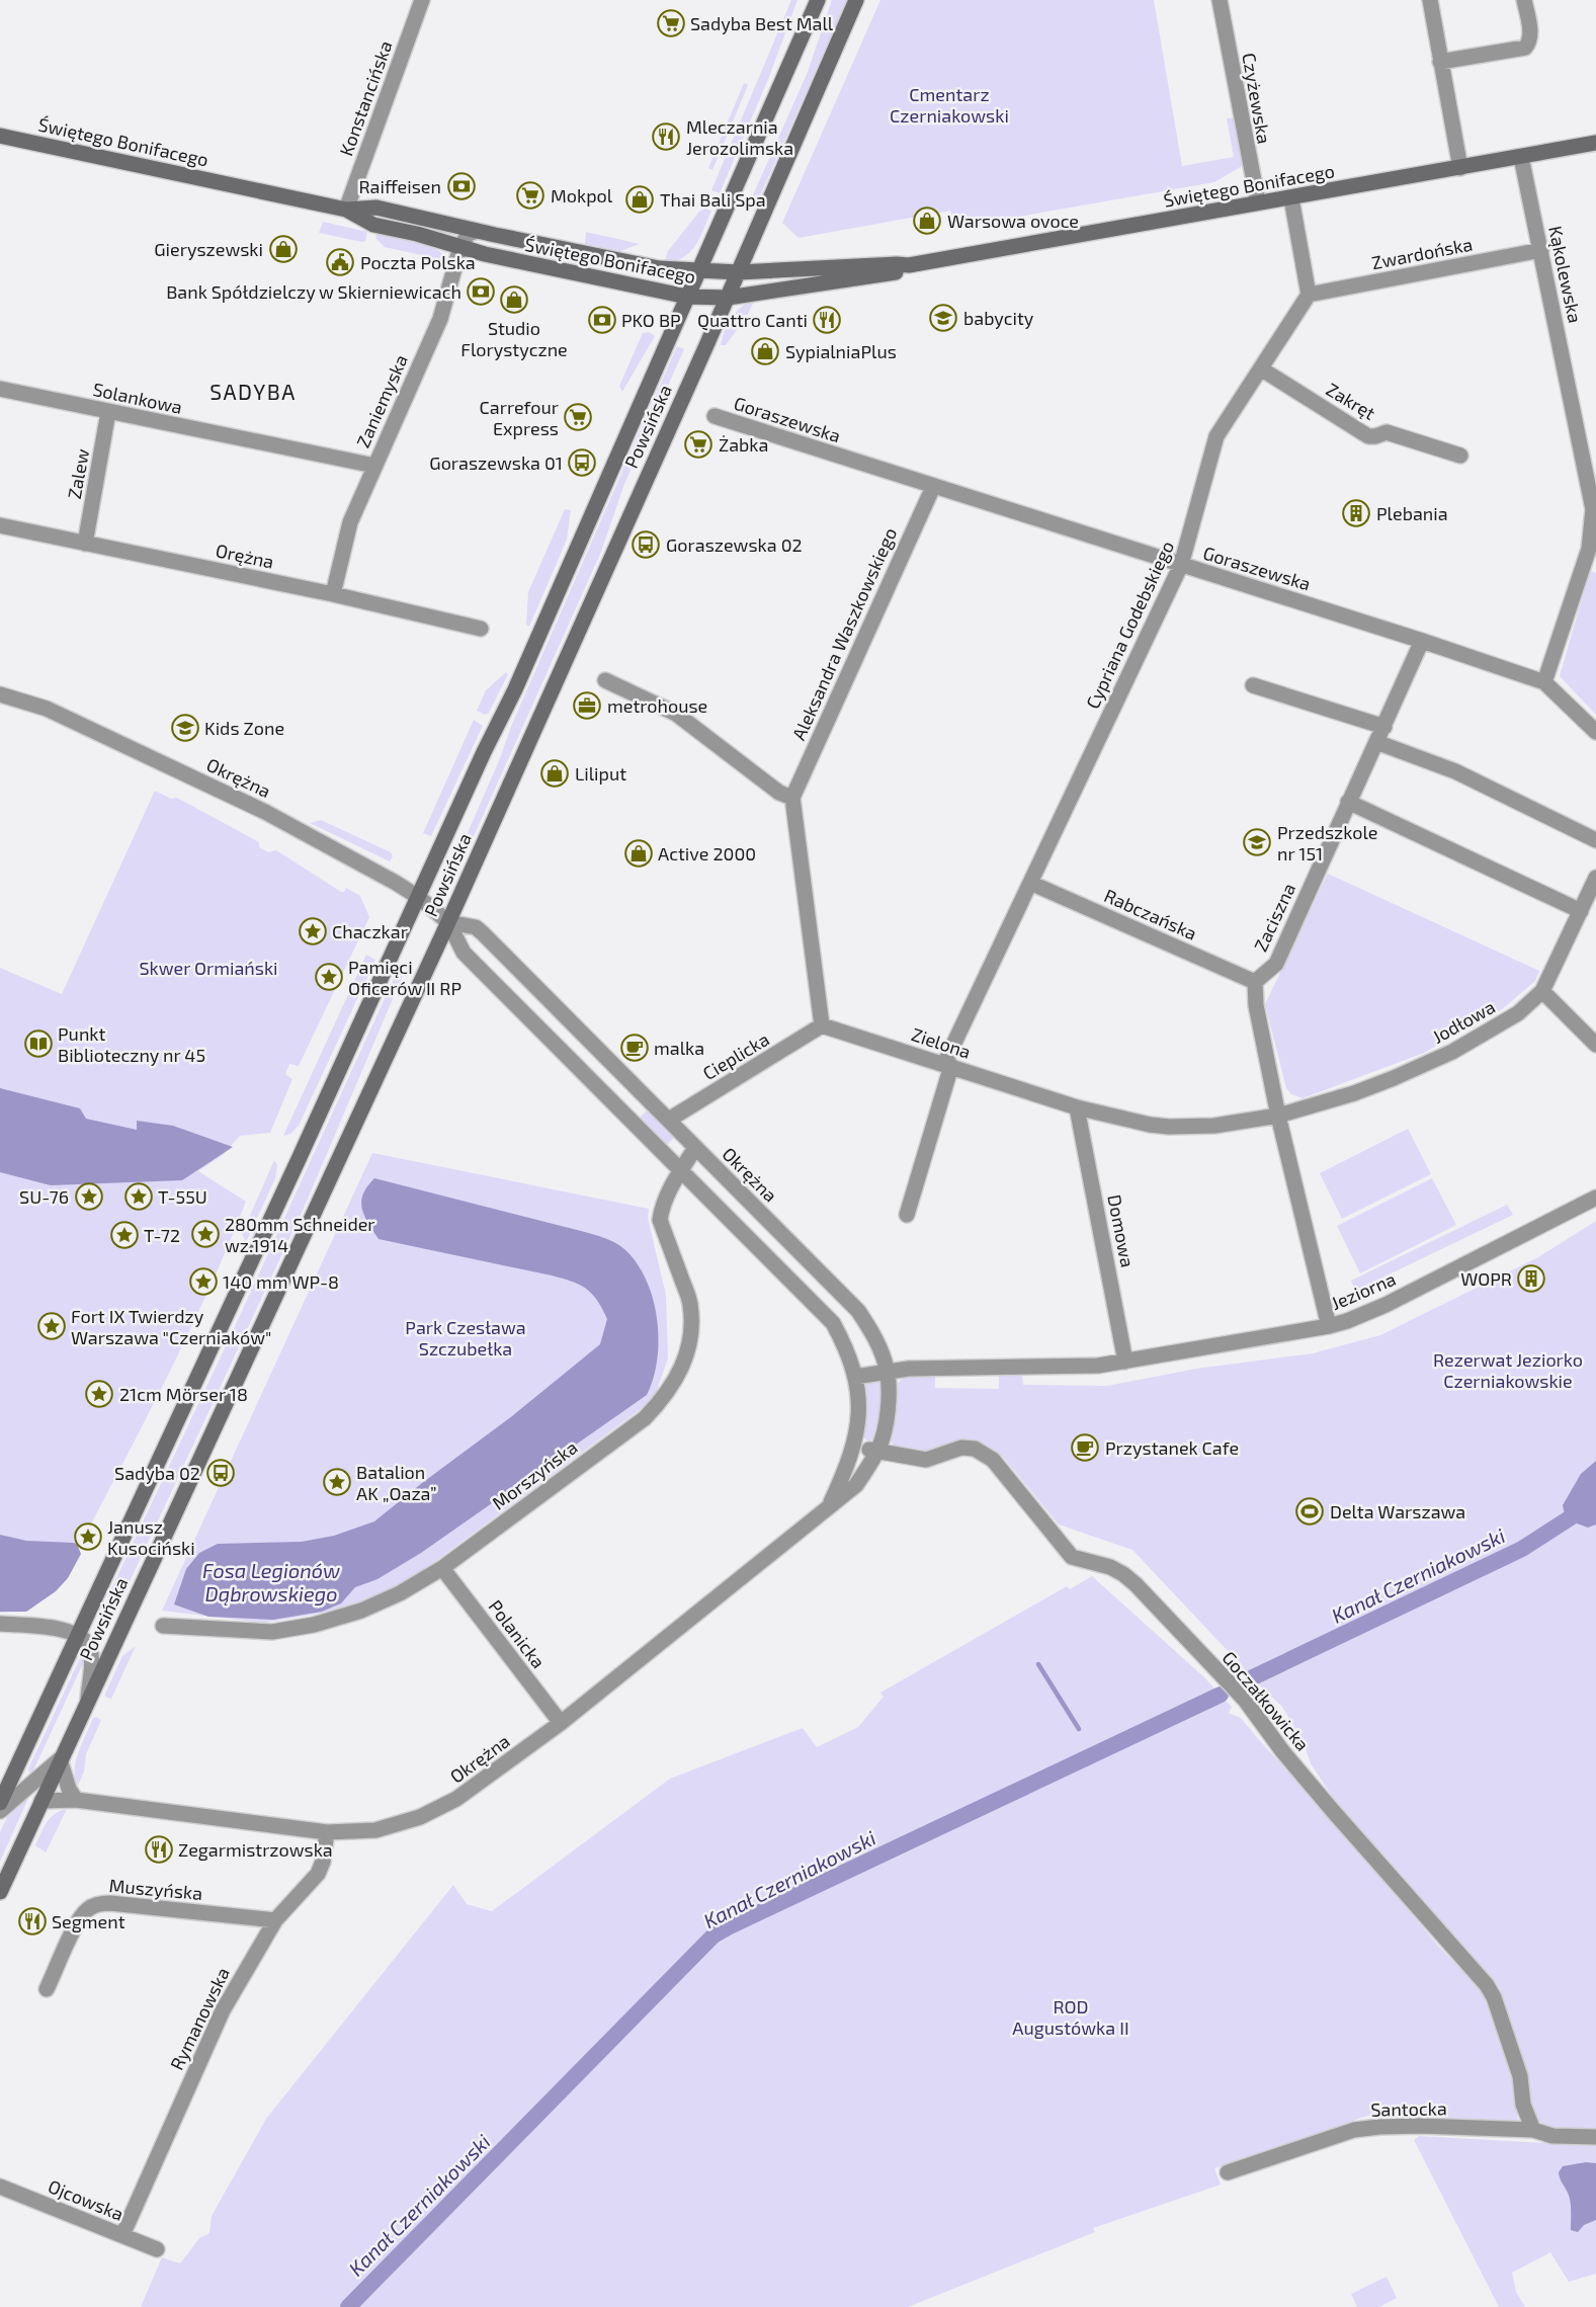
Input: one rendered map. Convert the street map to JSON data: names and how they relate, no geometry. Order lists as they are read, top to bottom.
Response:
{
  "streets": {
    "main road": ["Świętego Bonifacego", "Powsińska"],
    "street": [
      "Konstancińska",
      "Czyżewska",
      "Zwardońska",
      "Kąkolewska",
      "Solankowa",
      "Zaniemyska",
      "Zakręt",
      "Goraszewska",
      "Zalew",
      "Orężna",
      "Cypriana Godebskiego",
      "Aleksandra Waszkowskiego",
      "Okrężna",
      "Rabczańska",
      "Zaciszna",
      "Jodłowa",
      "Zielona",
      "Cieplicka",
      "Domowa",
      "Jeziorna",
      "Morszyńska",
      "Polanicka",
      "Goczałkowicka",
      "Muszyńska",
      "Rymanowska",
      "Santocka",
      "Ojcowska"
    ]
  },
  "crossings": [
    ["Konstancińska", "Świętego Bonifacego"],
    ["Czyżewska", "Świętego Bonifacego"],
    ["Świętego Bonifacego", "Kąkolewska"],
    ["Świętego Bonifacego", "Zaniemyska"],
    ["Świętego Bonifacego", "Powsińska"],
    ["Zwardońska", "Kąkolewska"],
    ["Zwardońska", "Cypriana Godebskiego"],
    ["Kąkolewska", "Goraszewska"],
    ["Solankowa", "Zaniemyska"],
    ["Solankowa", "Zalew"],
    ["Zaniemyska", "Orężna"],
    ["Zakręt", "Cypriana Godebskiego"],
    ["Goraszewska", "Cypriana Godebskiego"],
    ["Goraszewska", "Aleksandra Waszkowskiego"],
    ["Goraszewska", "Zaciszna"],
    ["Powsińska", "Okrężna"],
    ["Zalew", "Orężna"],
    ["Cypriana Godebskiego", "Rabczańska"],
    ["Cypriana Godebskiego", "Zielona"],
    ["Okrężna", "Cieplicka"],
    ["Okrężna", "Jeziorna"],
    ["Okrężna", "Morszyńska"],
    ["Okrężna", "Polanicka"],
    ["Okrężna", "Goczałkowicka"],
    ["Okrężna", "Rymanowska"],
    ["Rabczańska", "Zaciszna"],
    ["Jodłowa", "Zielona"],
    ["Zielona", "Cieplicka"],
    ["Zielona", "Domowa"],
    ["Domowa", "Jeziorna"],
    ["Morszyńska", "Polanicka"],
    ["Goczałkowicka", "Santocka"],
    ["Muszyńska", "Rymanowska"],
    ["Rymanowska", "Ojcowska"]
  ],
  "districts": ["SADYBA"],
  "water": ["Fosa Legionów Dąbrowskiego", "Kanał Czerniakowski"],
  "parks": [
    "Cmentarz Czerniakowski",
    "Skwer Ormiański",
    "Park Czesława Szczubełka",
    "Rezerwat Jeziorko Czerniakowskie",
    "ROD Augustówka II"
  ],
  "places": {
    "supermarket": [
      "Sadyba Best Mall",
      "Mokpol",
      "Carrefour Express",
      "Żabka"
    ],
    "restaurant": [
      "Mleczarnia Jerozolimska",
      "Quattro Canti",
      "Zegarmistrzowska",
      "Segment"
    ],
    "bank": ["Raiffeisen", "Bank Spółdzielczy w Skierniewicach", "PKO BP"],
    "shop": [
      "Thai Bali Spa",
      "Warsowa ovoce",
      "Gieryszewski",
      "Studio Florystyczne",
      "SypialniaPlus",
      "Liliput",
      "Active 2000"
    ],
    "public building": ["Poczta Polska"],
    "school or university": ["babycity", "Kids Zone", "Przedszkole nr 151"],
    "bus stop": ["Goraszewska 01", "Goraszewska 02", "Sadyba 02"],
    "building": ["Plebania", "WOPR"],
    "office": ["metrohouse"],
    "place": [
      "Chaczkar",
      "Pamięci Oficerów II RP",
      "SU-76",
      "T-55U",
      "280mm Schneider wz.1914",
      "T-72",
      "140 mm WP-8",
      "Fort IX Twierdzy Warszawa \"Czerniaków\"",
      "21cm Mörser 18",
      "Batalion AK „Oaza”",
      "Janusz Kusociński"
    ],
    "library": ["Punkt Biblioteczny nr 45"],
    "cafe": ["malka", "Przystanek Cafe"],
    "sports": ["Delta Warszawa"]
  }
}
